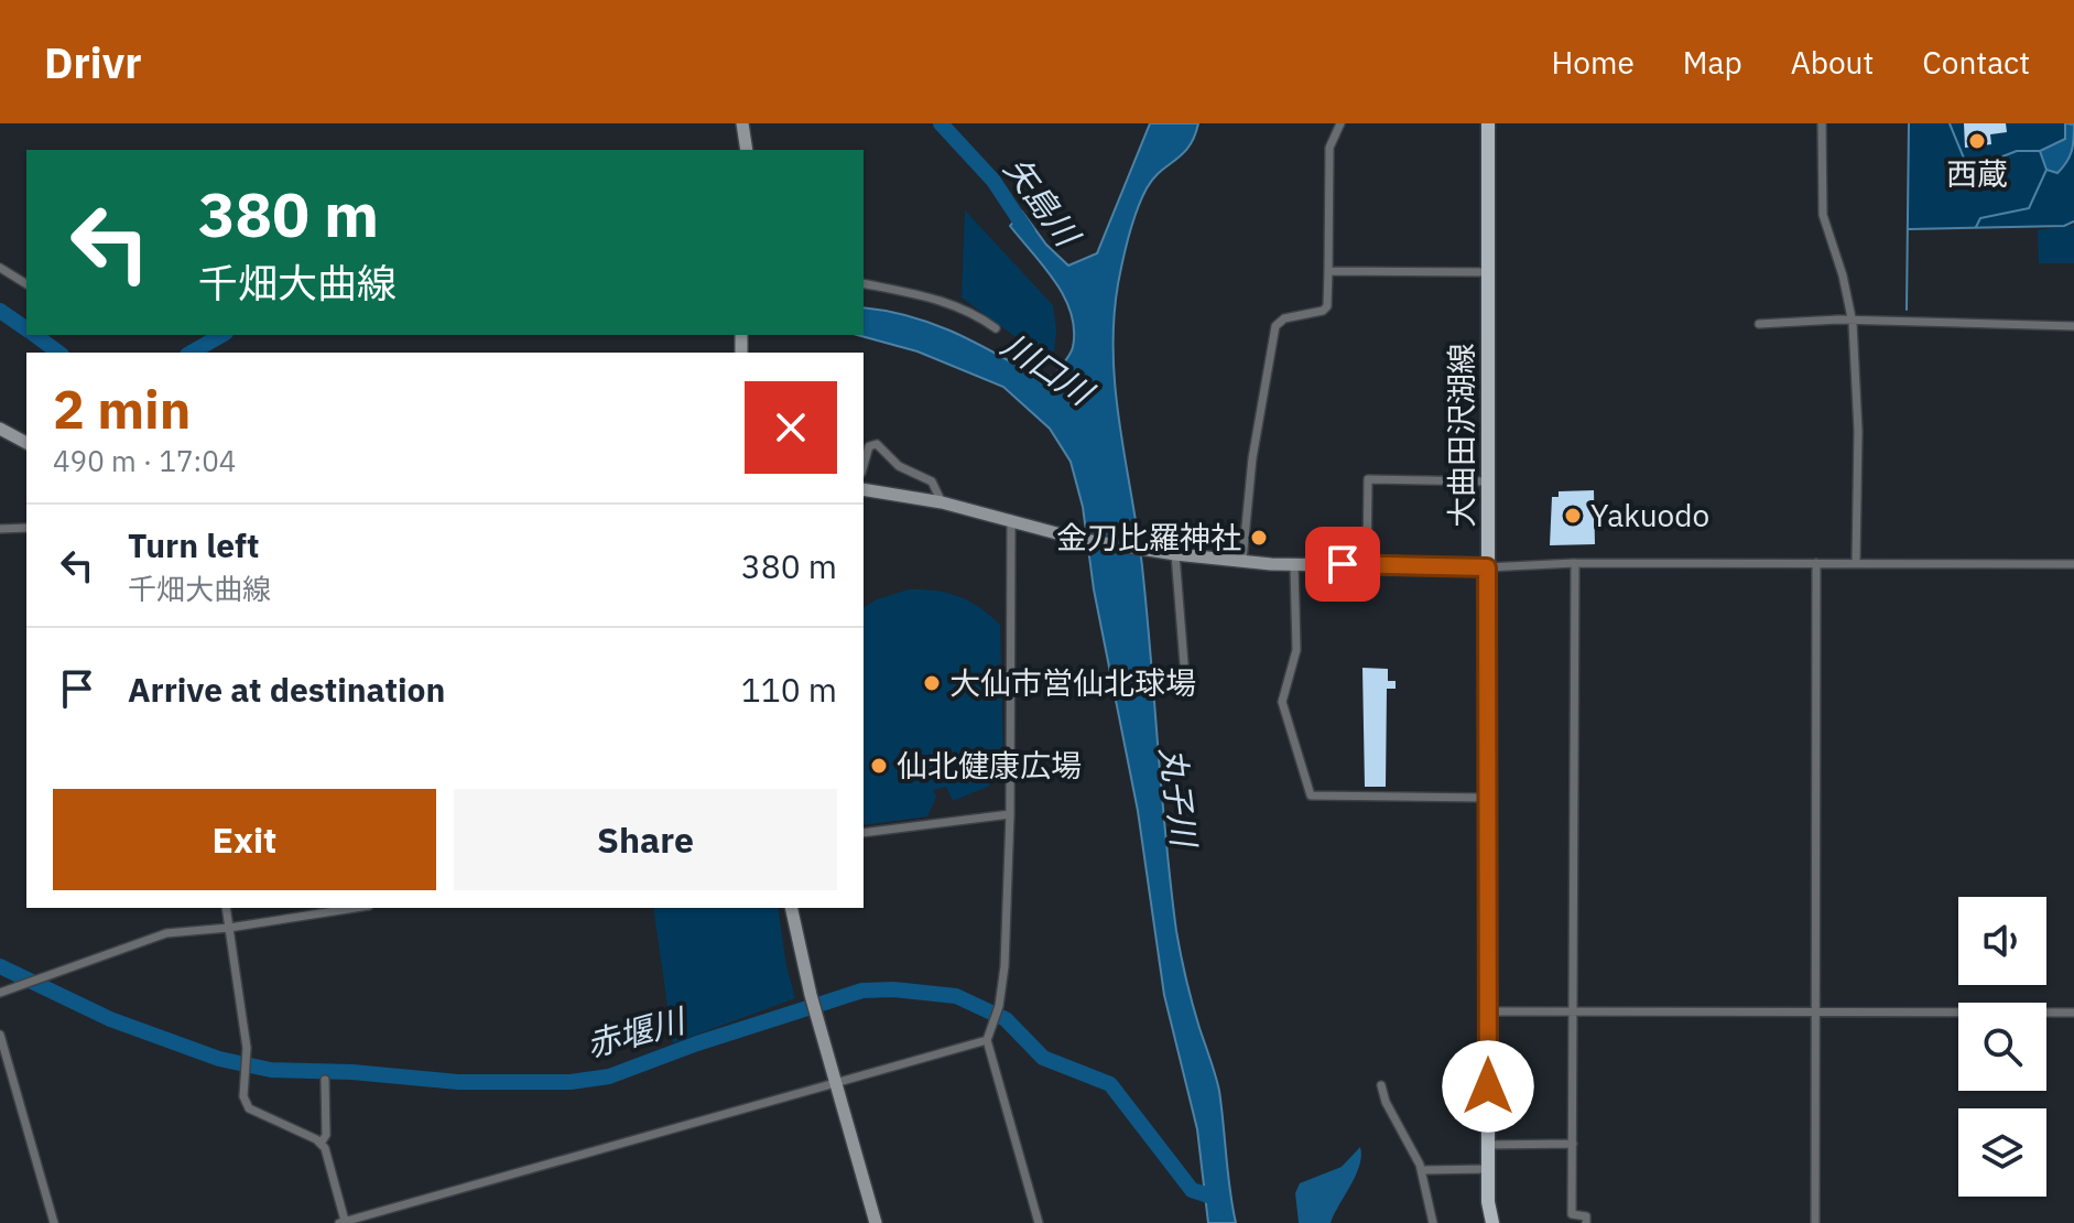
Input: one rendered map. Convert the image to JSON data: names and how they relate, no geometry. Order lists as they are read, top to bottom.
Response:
{
  "streets": {
    "main road": ["大曲田沢湖線"]
  },
  "water": [
    "矢島川",
    "川口川",
    "丸子川",
    "赤堰川"
  ],
  "places": [
    "西蔵",
    "Yakuodo",
    "金刀比羅神社",
    "大仙市営仙北球場",
    "仙北健康広場"
  ],
  "page": {
    "header": "Drivr",
    "nav": [
      "Home",
      "Map",
      "About",
      "Contact"
    ],
    "turn": ["380 m", "千畑大曲線"],
    "heading": ["2 min", "490 m · 17:04"],
    "list": [
      {
        "name": "Turn left",
        "note": "千畑大曲線",
        "value": "380 m"
      },
      {
        "name": "Arrive at destination",
        "value": "110 m"
      }
    ],
    "buttons": ["Exit", "Share"]
  }
}
